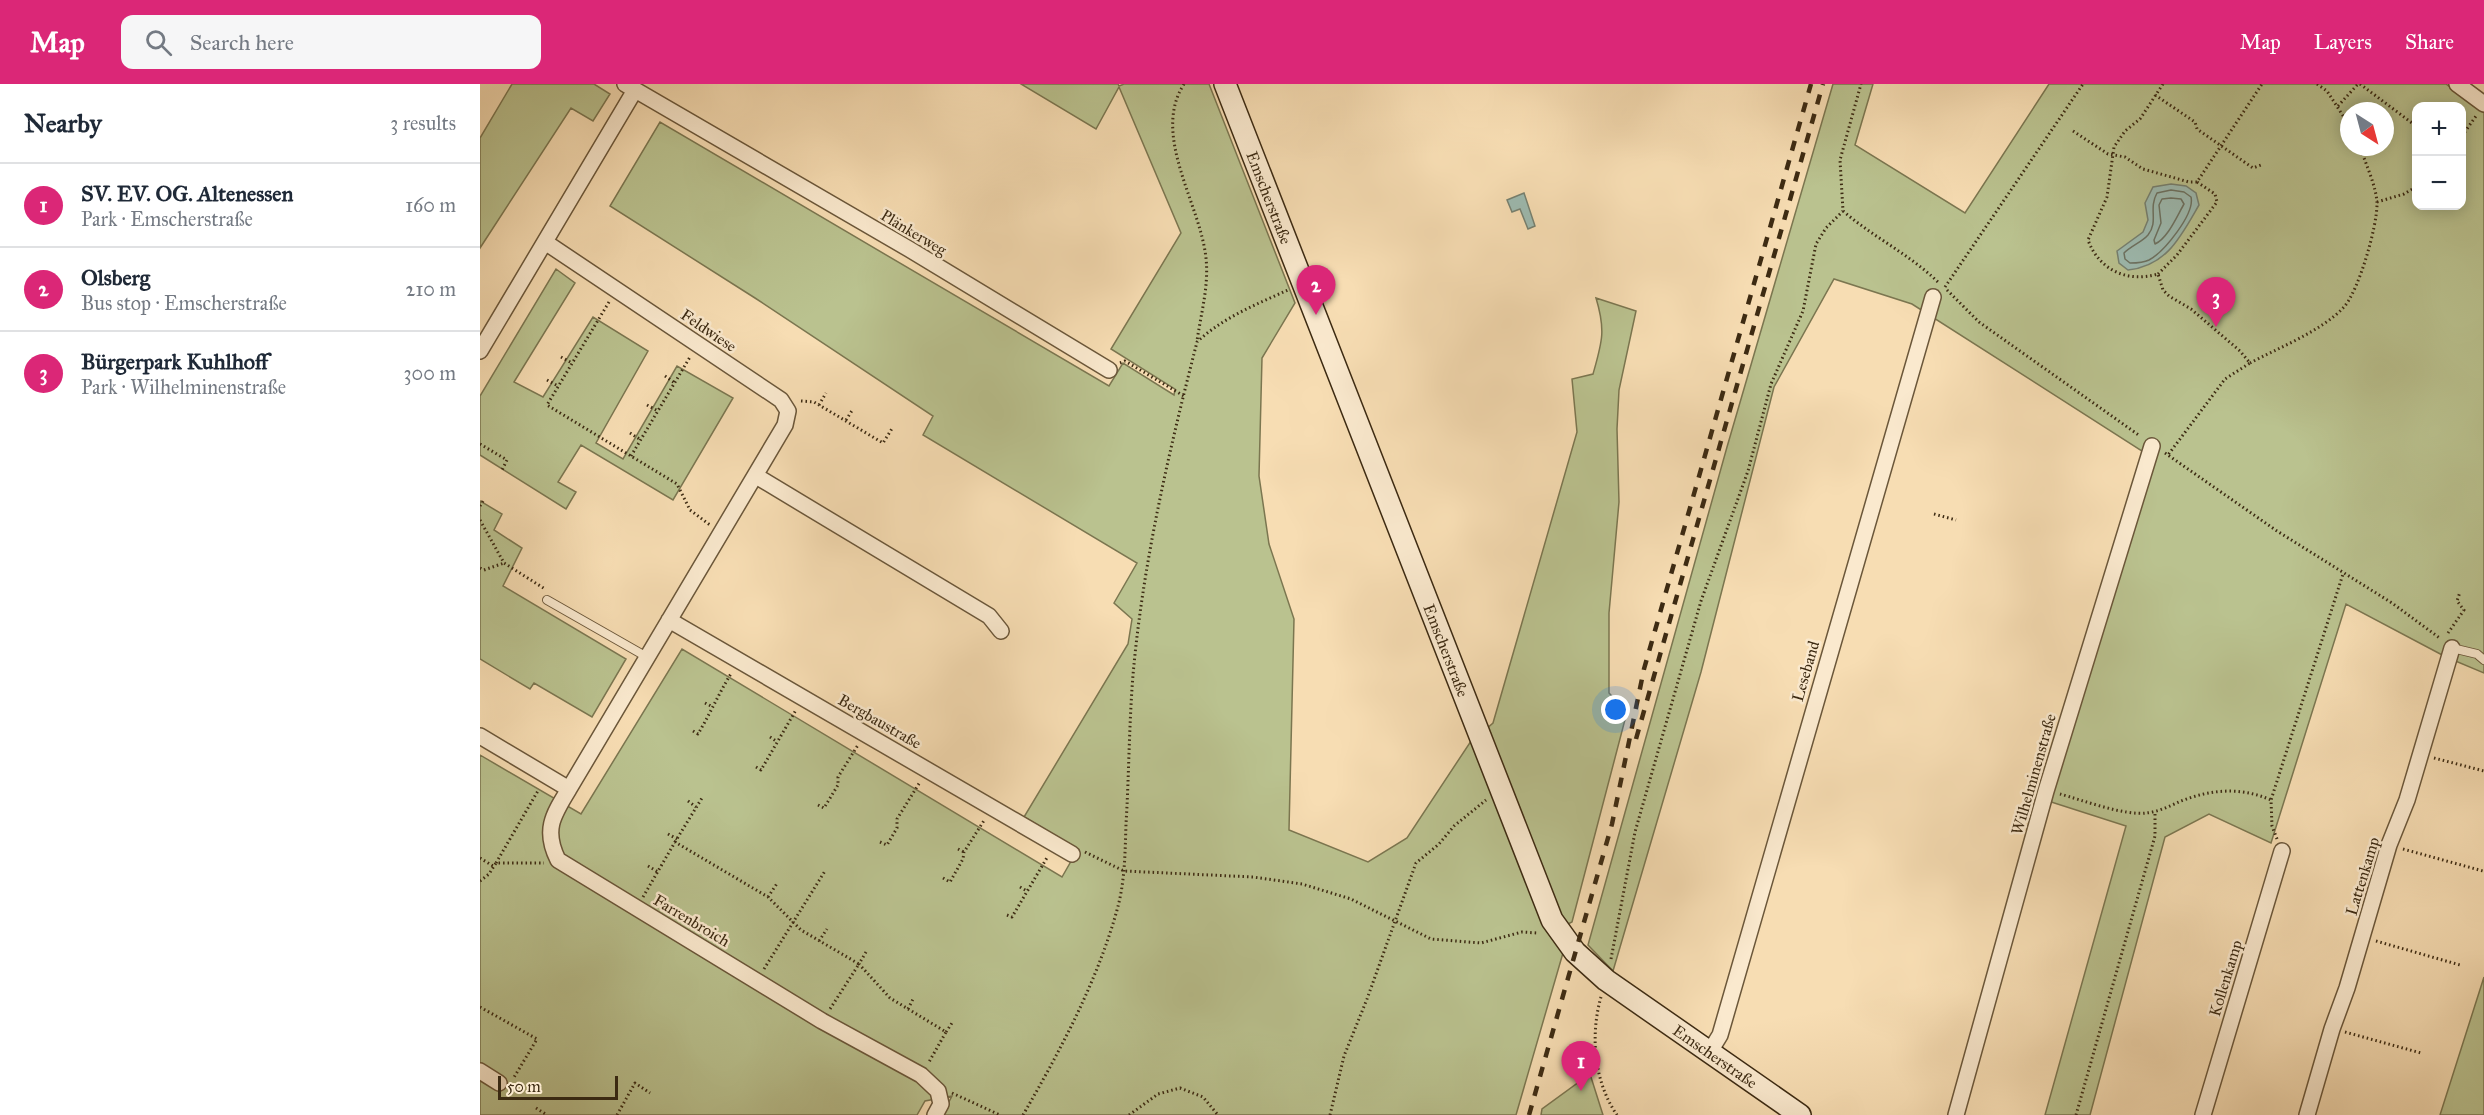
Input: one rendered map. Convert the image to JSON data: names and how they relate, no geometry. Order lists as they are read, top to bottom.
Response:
{
  "streets": {
    "street": [
      "Emscherstraße",
      "Plänkerweg",
      "Feldwiese",
      "Leseband",
      "Bergbaustraße",
      "Wilhelminenstraße",
      "Lattenkamp",
      "Farrenbroich",
      "Kollenkamp"
    ]
  },
  "crossings": [
    ["Emscherstraße", "Leseband"]
  ],
  "scale_bar": "50 m",
  "north": "bottom right",
  "page": {
    "header": "Map",
    "search": "Search here",
    "nav": ["Map", "Layers", "Share"],
    "heading": ["Nearby", "3 results"],
    "map_buttons": ["+", "−"],
    "list": [
      {
        "mark": "1",
        "name": "SV. EV. OG. Altenessen",
        "note": "Park · Emscherstraße",
        "value": "160 m"
      },
      {
        "mark": "2",
        "name": "Olsberg",
        "note": "Bus stop · Emscherstraße",
        "value": "210 m"
      },
      {
        "mark": "3",
        "name": "Bürgerpark Kuhlhoff",
        "note": "Park · Wilhelminenstraße",
        "value": "300 m"
      }
    ],
    "pins": ["2", "3", "1"],
    "scale": "50 m"
  }
}
